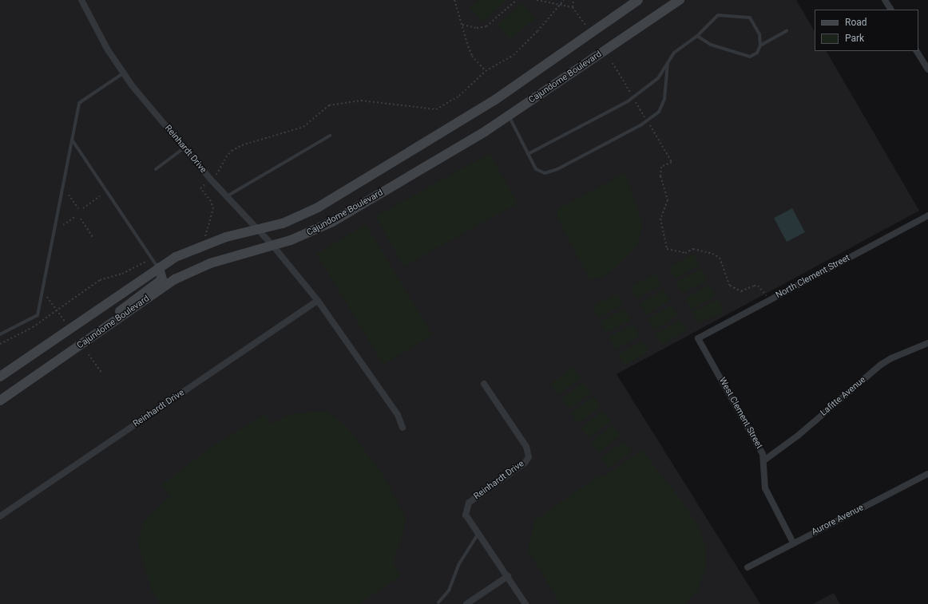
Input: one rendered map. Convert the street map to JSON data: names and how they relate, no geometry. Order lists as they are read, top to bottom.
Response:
{
  "streets": {
    "street": [
      "Cajundome Boulevard",
      "Reinhardt Drive",
      "North Clement Street",
      "Lafitte Avenue",
      "West Clement Street",
      "Aurore Avenue"
    ]
  },
  "crossings": [
    ["Cajundome Boulevard", "Reinhardt Drive"],
    ["North Clement Street", "West Clement Street"],
    ["Lafitte Avenue", "West Clement Street"],
    ["West Clement Street", "Aurore Avenue"]
  ],
  "legend": ["Road", "Park"]
}
